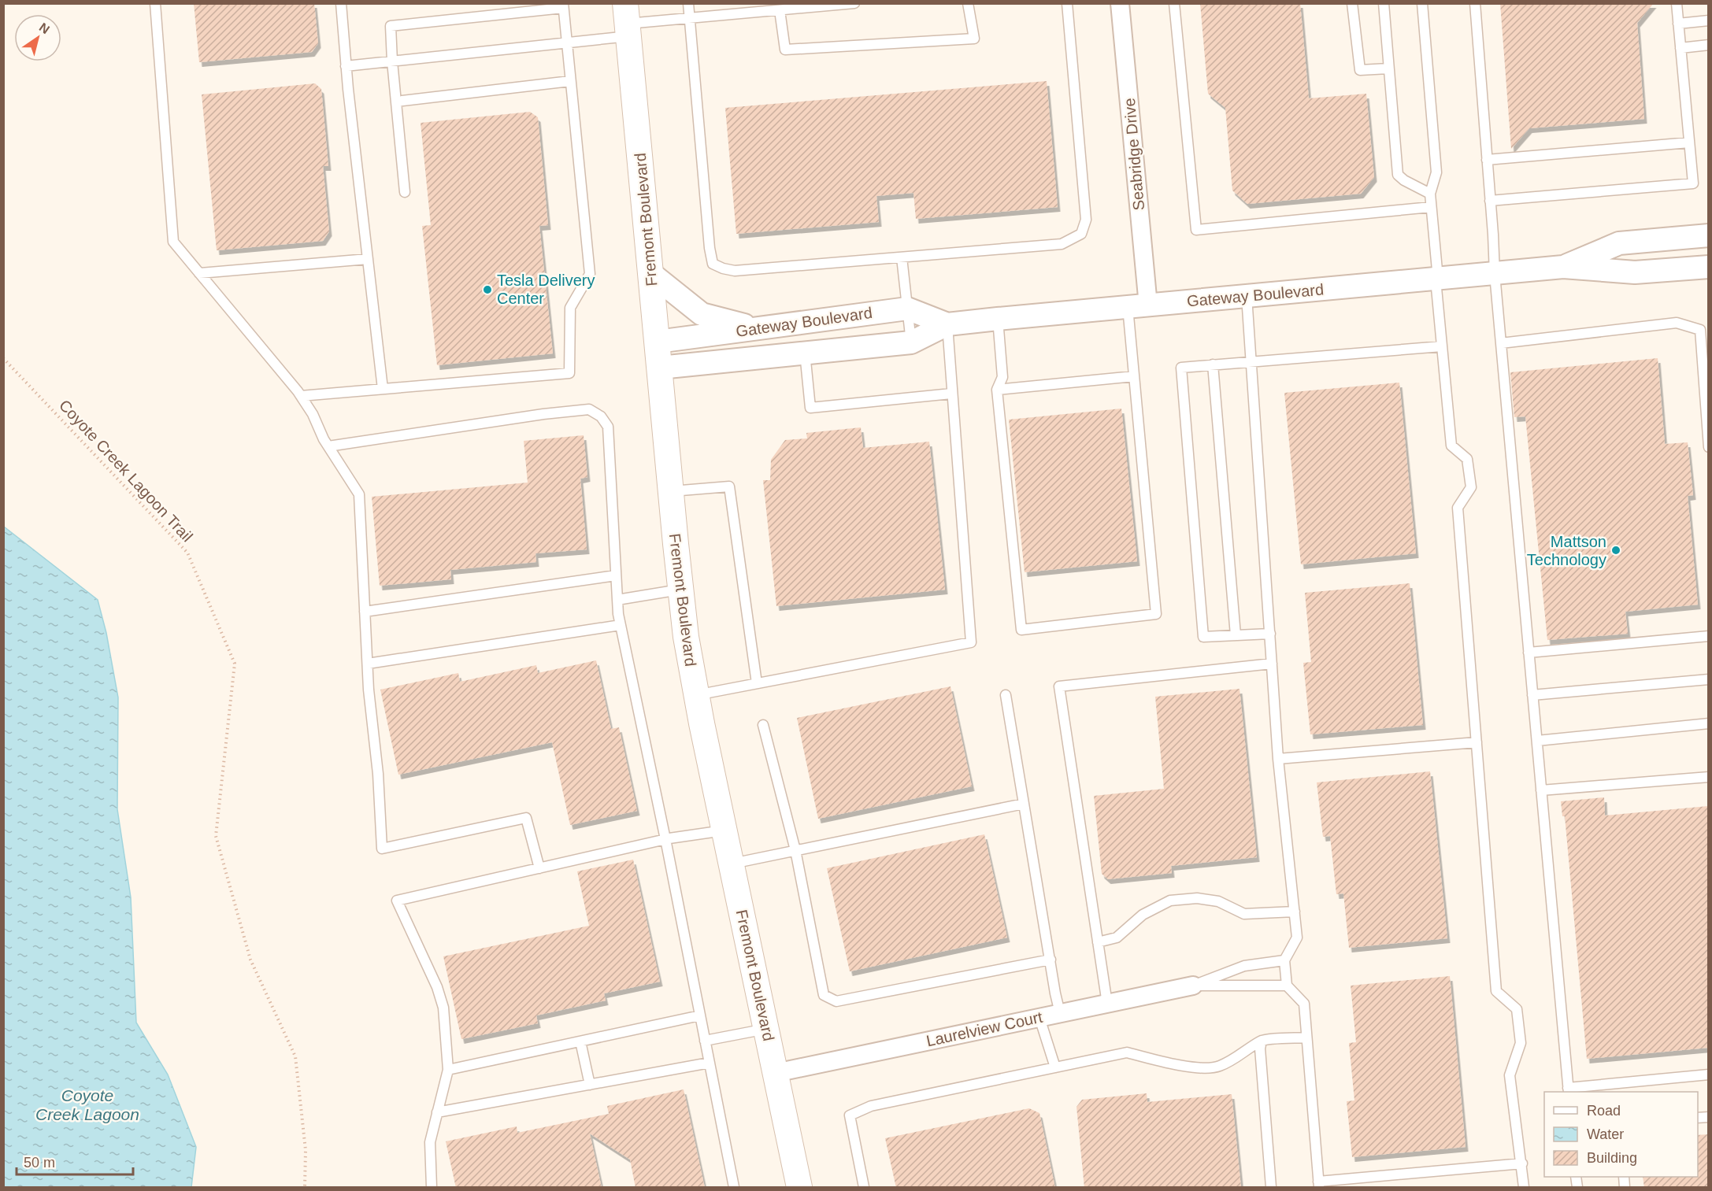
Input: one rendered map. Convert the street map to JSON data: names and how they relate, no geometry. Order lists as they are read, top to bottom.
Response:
{
  "streets": {
    "main road": ["Fremont Boulevard"],
    "street": ["Seabridge Drive", "Gateway Boulevard", "Laurelview Court"],
    "path": ["Coyote Creek Lagoon Trail"]
  },
  "crossings": [
    ["Seabridge Drive", "Gateway Boulevard"],
    ["Fremont Boulevard", "Gateway Boulevard"],
    ["Fremont Boulevard", "Laurelview Court"]
  ],
  "water": ["Coyote Creek Lagoon"],
  "places": ["Tesla Delivery Center", "Mattson Technology"],
  "legend": ["Road", "Water", "Building"],
  "scale_bar": "50 m",
  "north": "top right"
}
